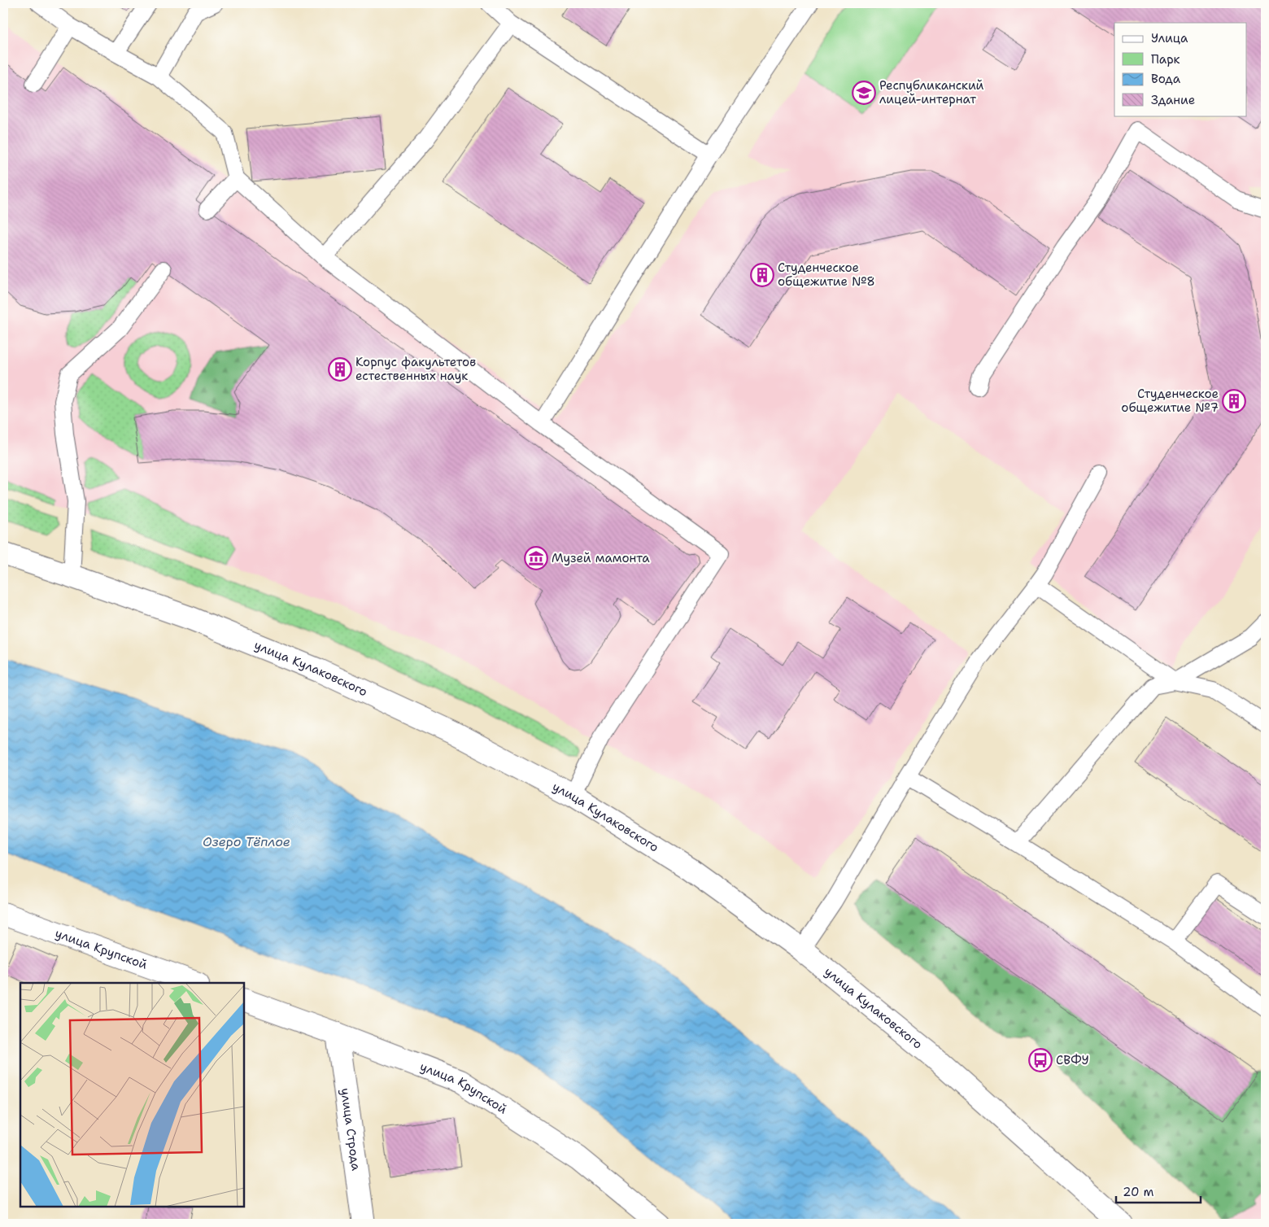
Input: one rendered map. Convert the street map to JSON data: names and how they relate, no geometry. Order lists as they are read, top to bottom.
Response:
{
  "streets": {
    "main road": ["улица Кулаковского", "улица Крупской", "улица Строда"]
  },
  "crossings": [
    ["улица Крупской", "улица Строда"]
  ],
  "water": ["Озеро Тёплое"],
  "places": {
    "school or university": ["Республиканский лицей-интернат"],
    "building": ["Студенческое общежитие №8", "Корпус факультетов естественных наук", "Студенческое общежитие №7"],
    "museum": ["Музей мамонта"],
    "bus stop": ["СВФУ"]
  },
  "legend": [
    "Улица",
    "Парк",
    "Вода",
    "Здание"
  ],
  "scale_bar": "20 m"
}
